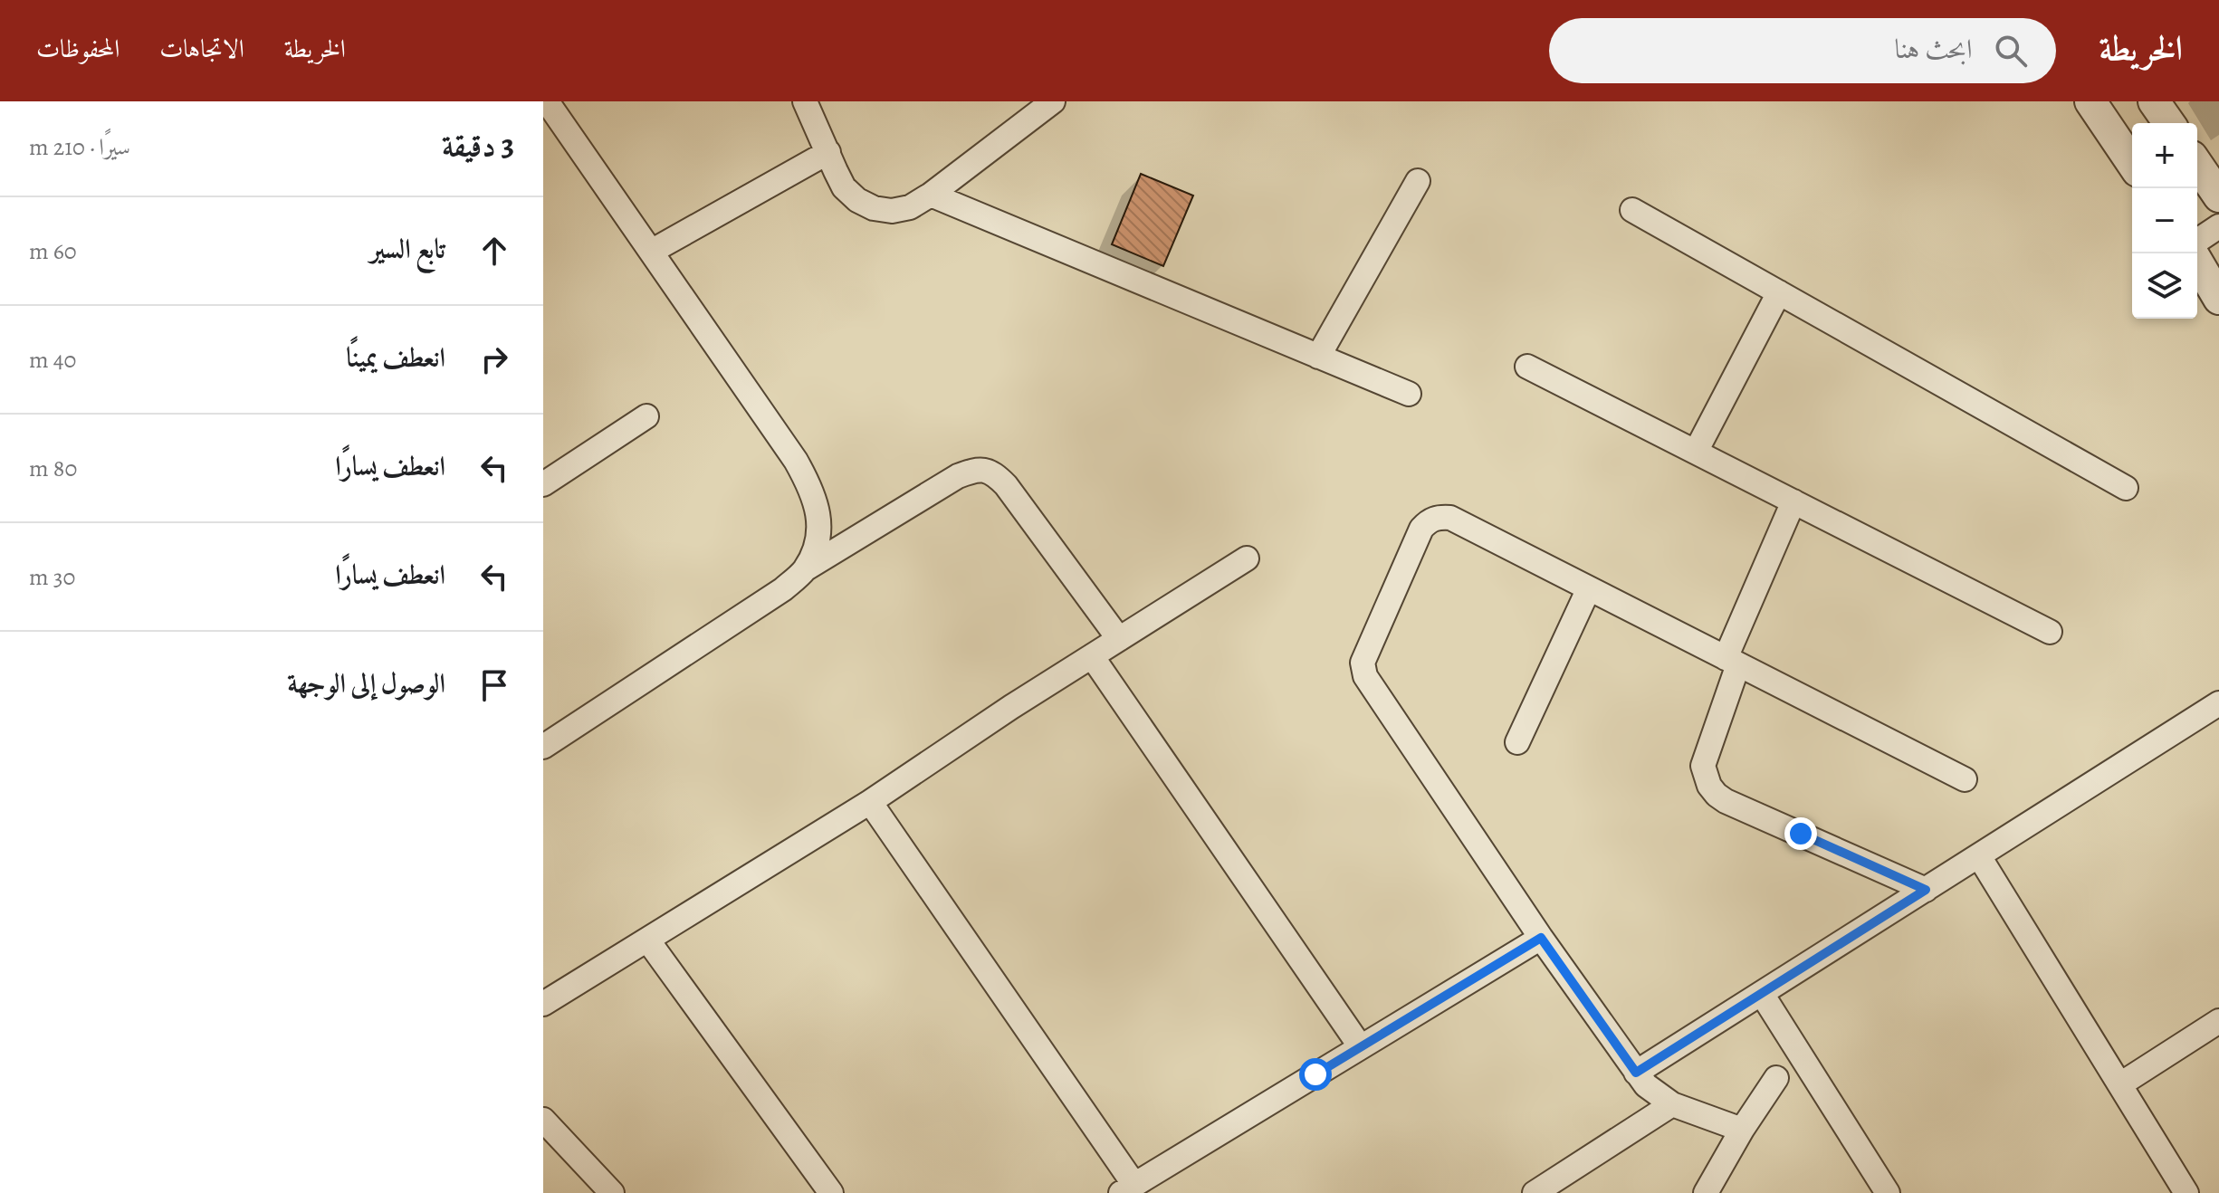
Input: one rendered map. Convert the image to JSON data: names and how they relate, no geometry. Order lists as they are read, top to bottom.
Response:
{
  "page": {
    "header": "الخريطة",
    "search": "ابحث هنا",
    "nav": ["الخريطة", "الاتجاهات", "المحفوظات"],
    "heading": ["3 دقيقة", "سيرًا · 210 m"],
    "map_buttons": ["+", "−"],
    "list": [
      ["تابع السير", "60 m"],
      ["انعطف يمينًا", "40 m"],
      ["انعطف يسارًا", "80 m"],
      ["انعطف يسارًا", "30 m"],
      "الوصول إلى الوجهة"
    ]
  }
}
